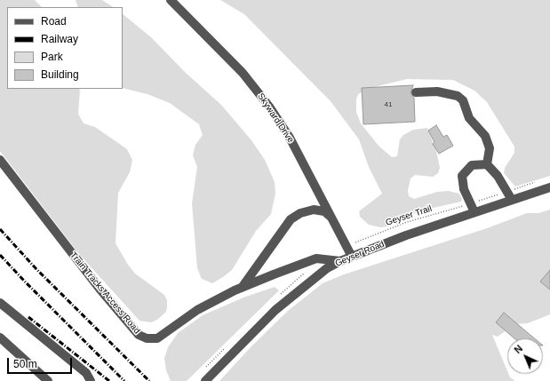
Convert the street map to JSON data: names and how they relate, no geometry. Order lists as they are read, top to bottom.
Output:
{
  "streets": {
    "street": ["Skyward Drive", "Geyser Road", "Train Tracks Access Road"],
    "path": ["Geyser Trail"]
  },
  "crossings": [
    ["Skyward Drive", "Geyser Road"],
    ["Geyser Road", "Train Tracks Access Road"]
  ],
  "house_numbers": ["41"],
  "legend": [
    "Road",
    "Railway",
    "Park",
    "Building"
  ],
  "scale_bar": "50 m",
  "north": "top left"
}
